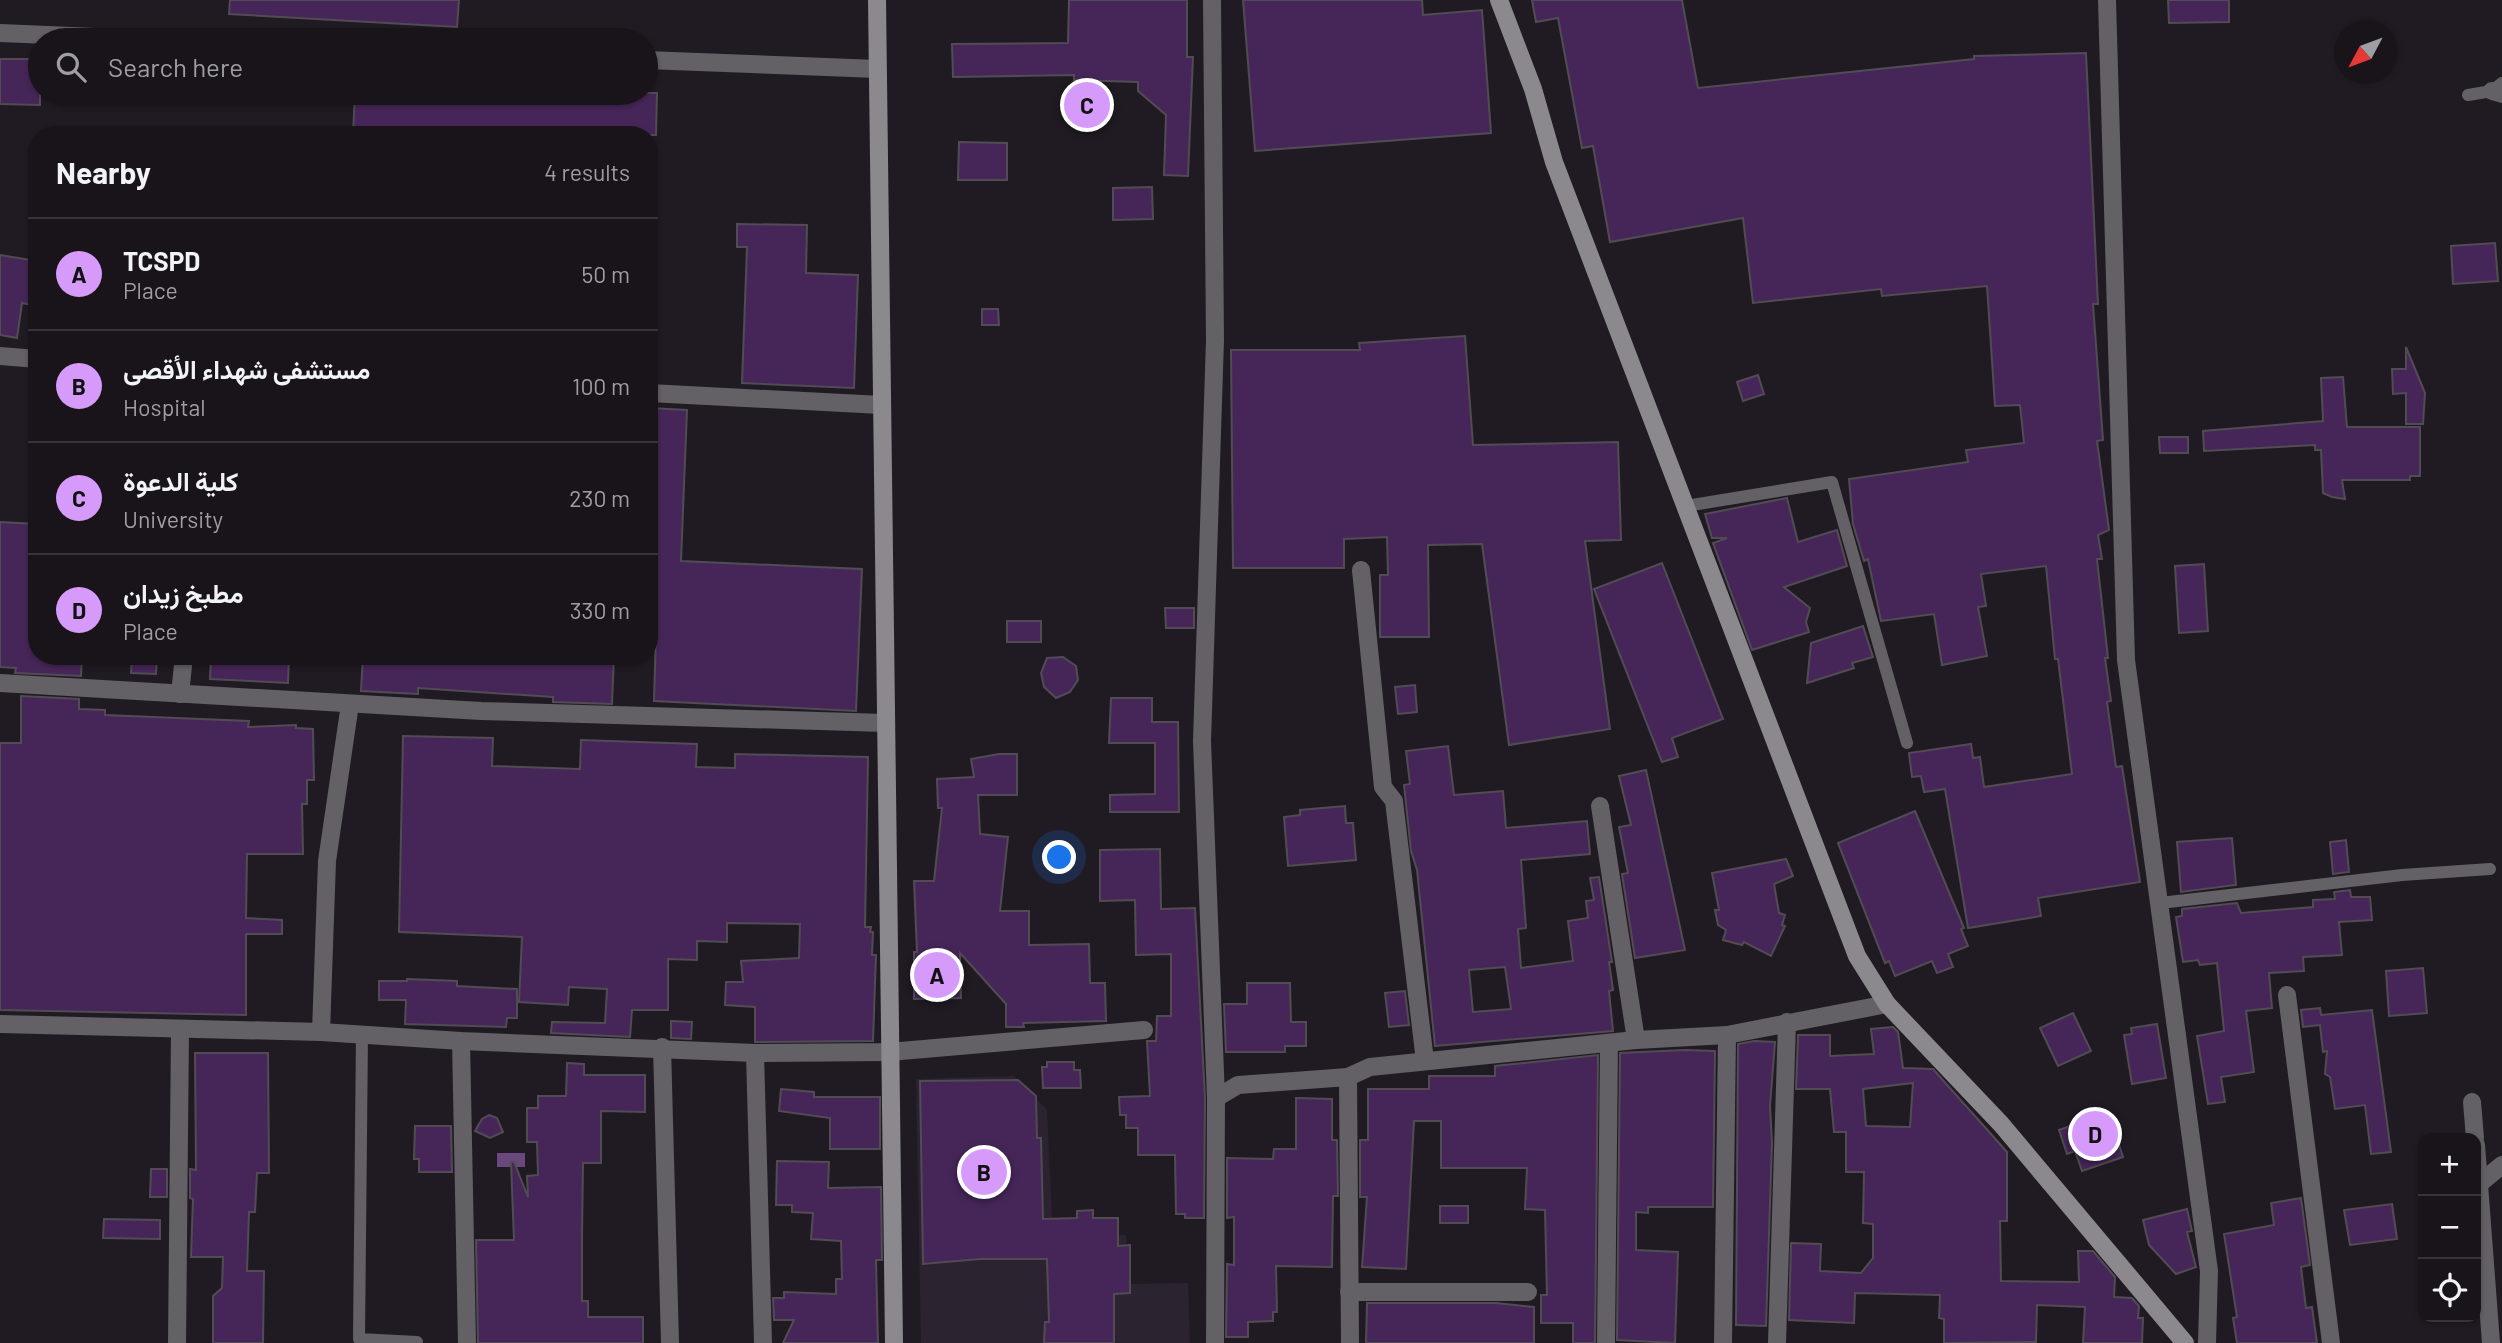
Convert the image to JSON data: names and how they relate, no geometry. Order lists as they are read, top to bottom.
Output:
{
  "north": "bottom left",
  "page": {
    "search": "Search here",
    "pins": [
      "C",
      "A",
      "D",
      "B"
    ],
    "heading": ["Nearby", "4 results"],
    "list": [
      {
        "mark": "A",
        "name": "TCSPD",
        "note": "Place",
        "value": "50 m"
      },
      {
        "mark": "B",
        "name": "مستشفى شهداء الأقصى",
        "note": "Hospital",
        "value": "100 m"
      },
      {
        "mark": "C",
        "name": "كلية الدعوة",
        "note": "University",
        "value": "230 m"
      },
      {
        "mark": "D",
        "name": "مطبخ زيدان",
        "note": "Place",
        "value": "330 m"
      }
    ],
    "map_buttons": ["+", "−"]
  }
}
